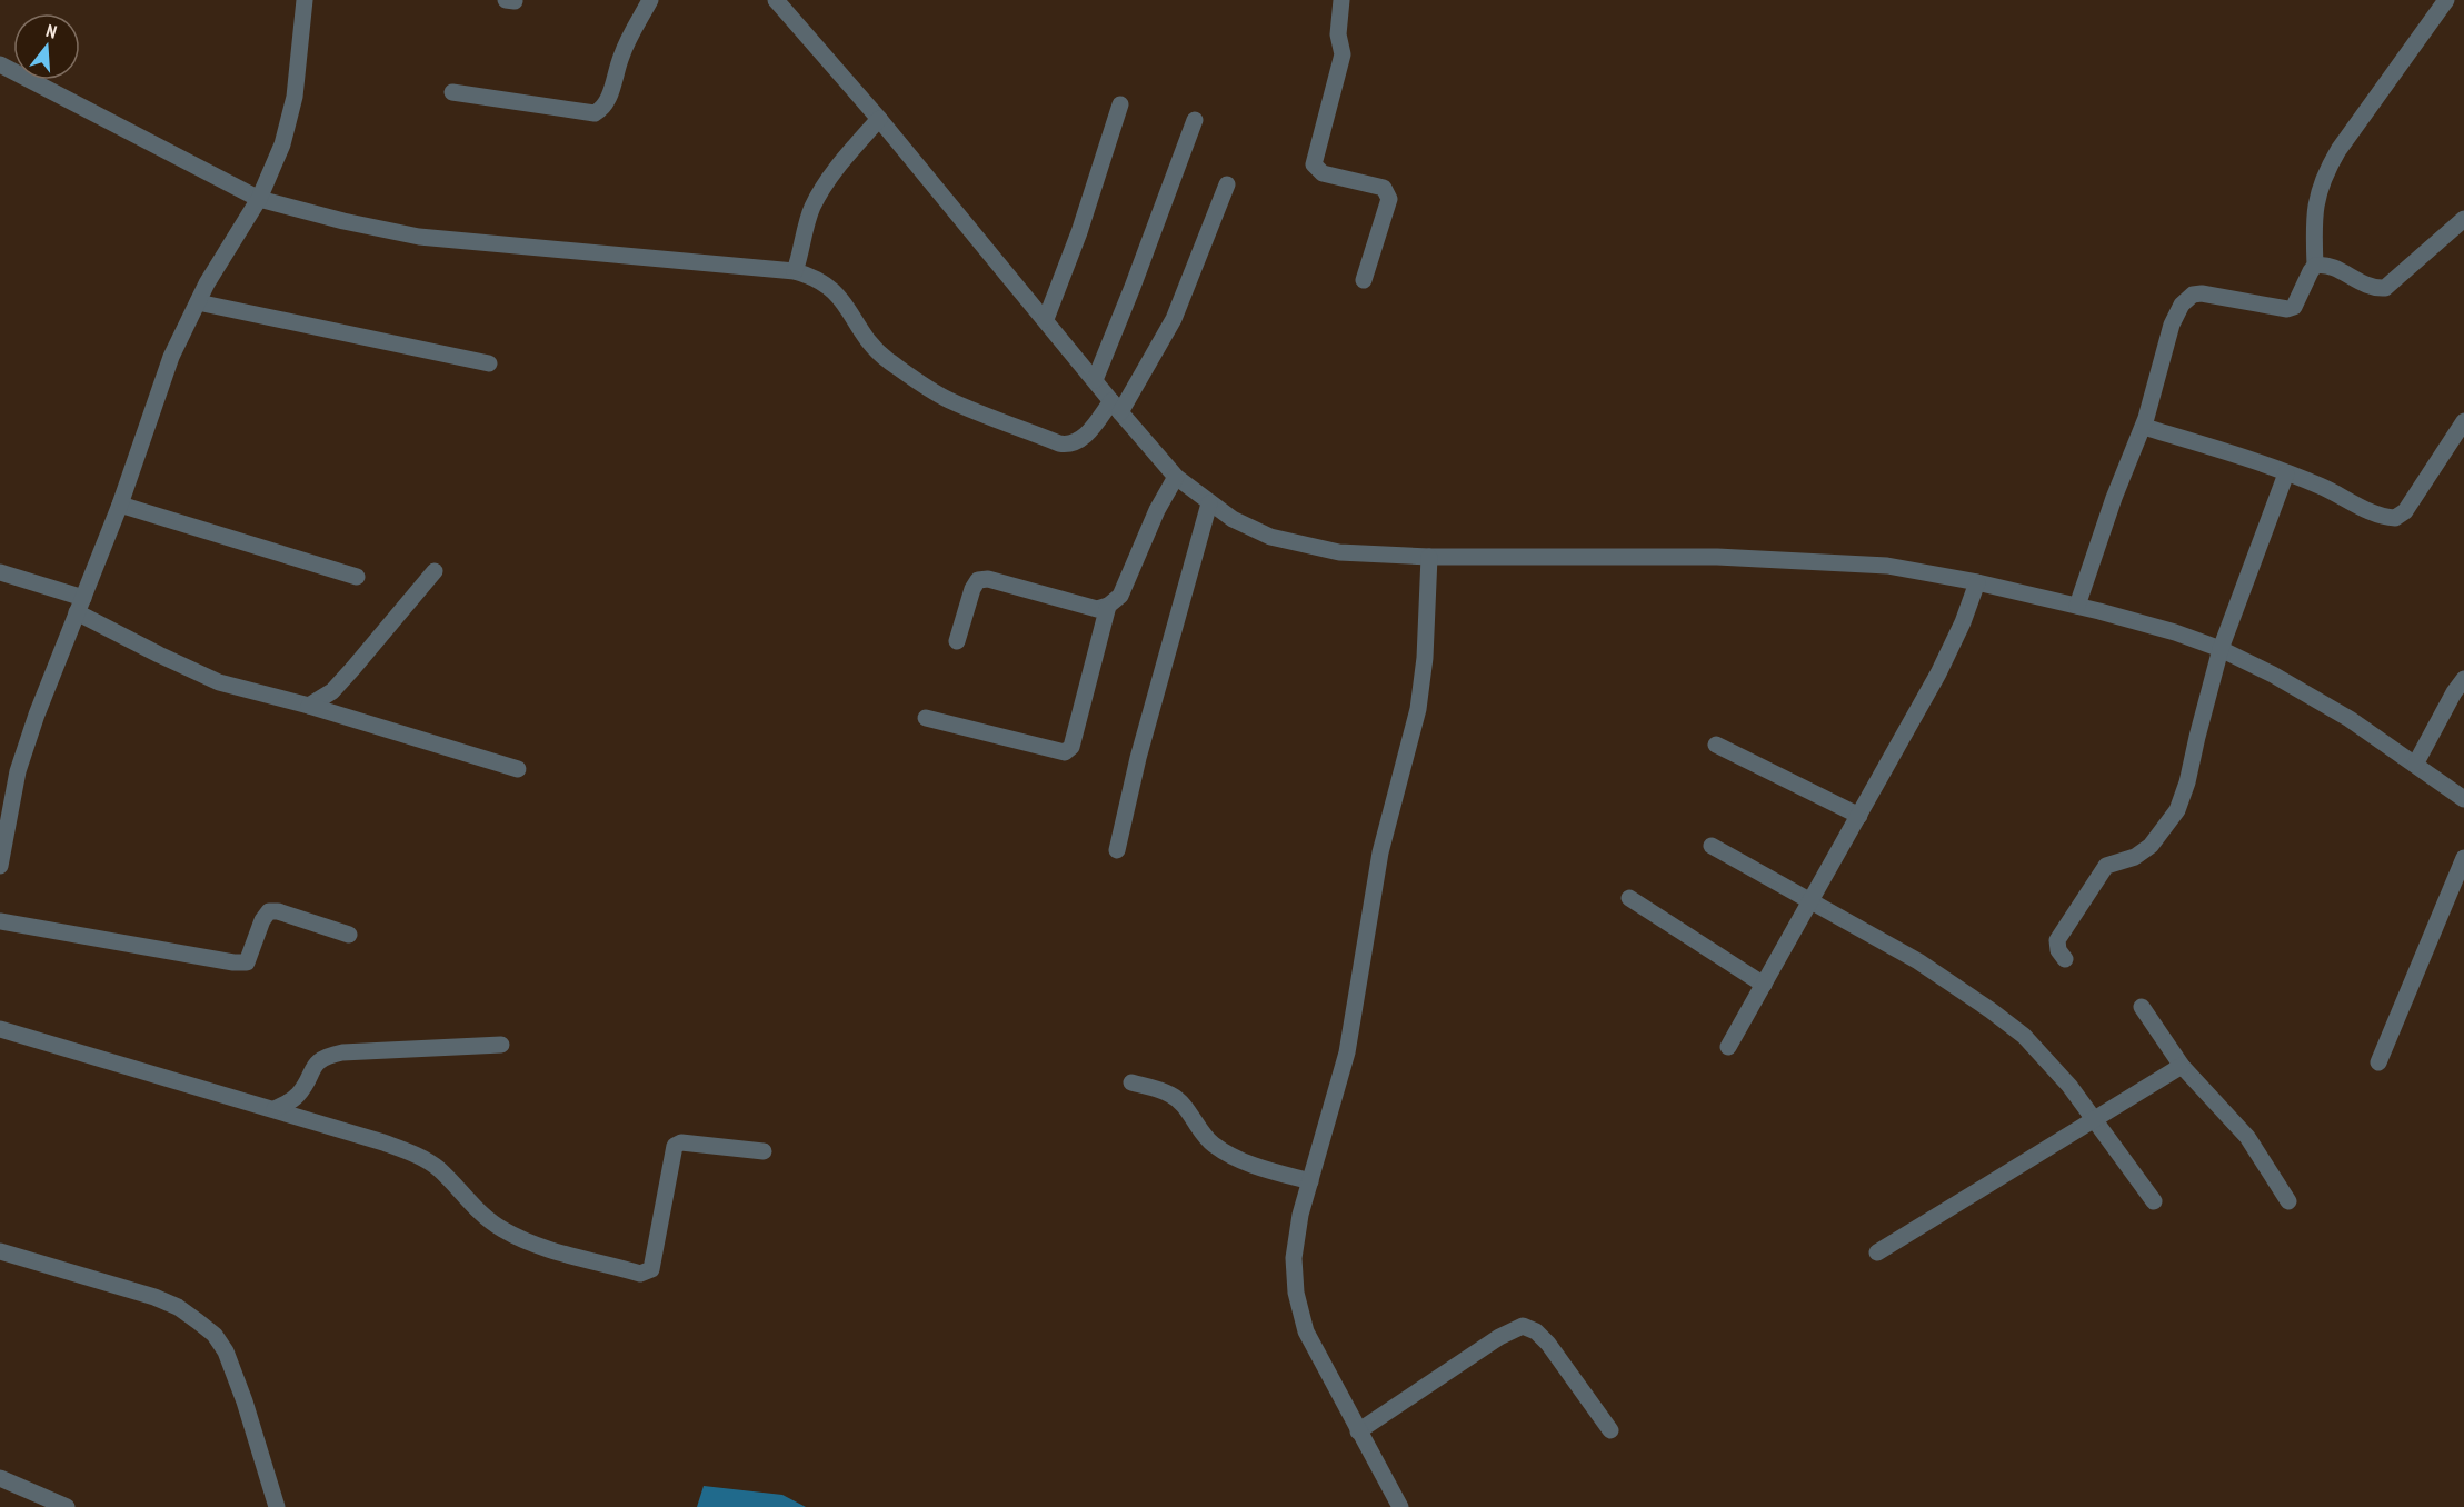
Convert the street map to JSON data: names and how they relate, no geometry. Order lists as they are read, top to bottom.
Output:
{
  "north": "top"
}
